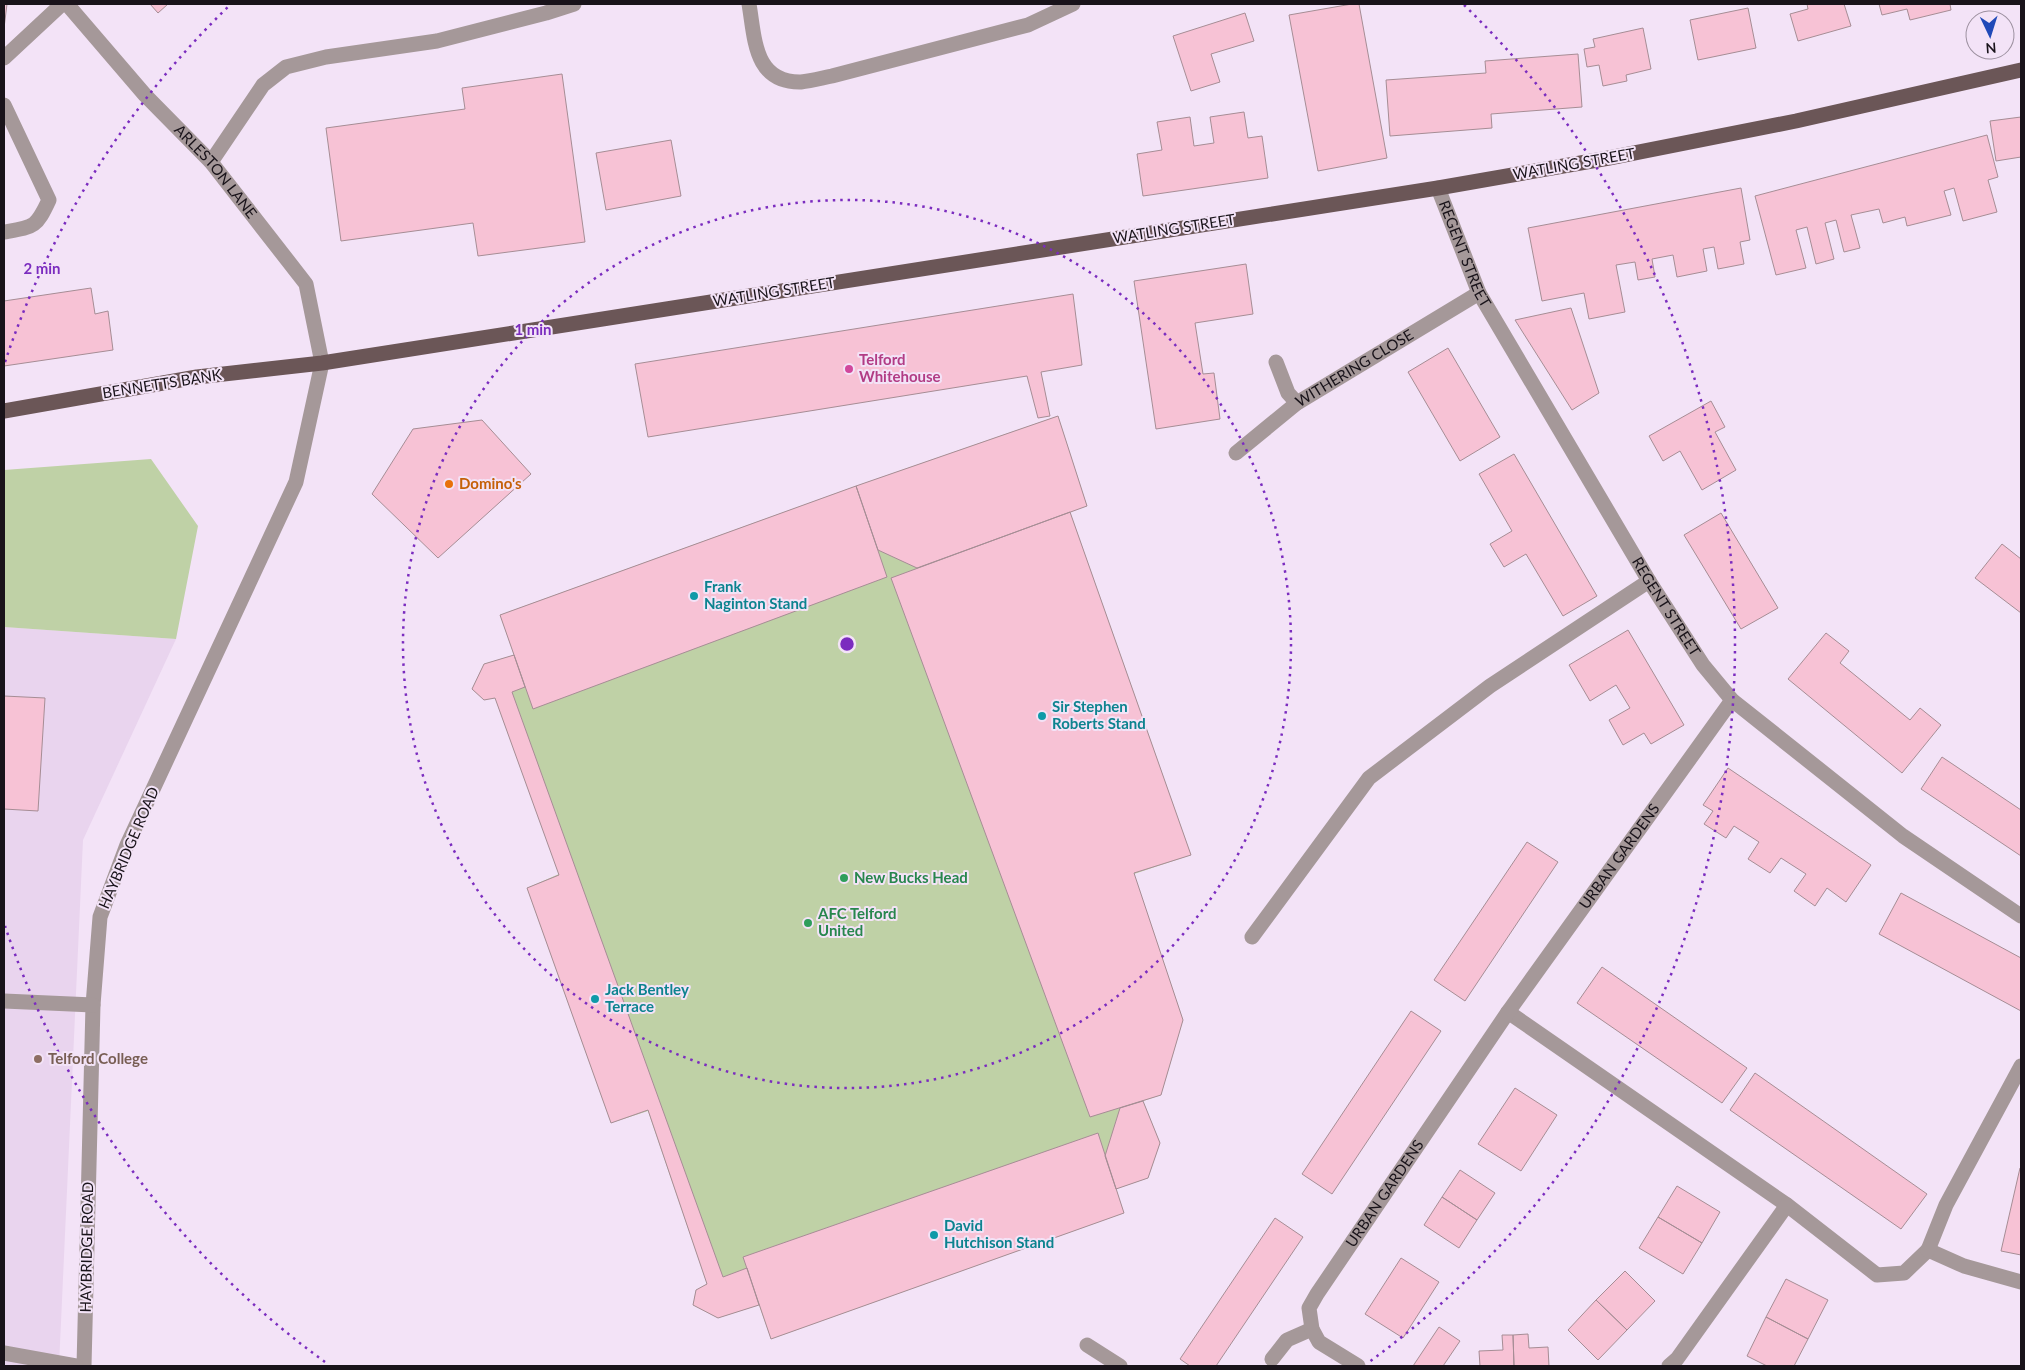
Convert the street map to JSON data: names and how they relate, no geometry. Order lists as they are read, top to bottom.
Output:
{
  "streets": {
    "main road": ["WATLING STREET", "BENNETTS BANK"],
    "street": [
      "ARLESTON LANE",
      "REGENT STREET",
      "WITHERING CLOSE",
      "HAYBRIDGE ROAD",
      "URBAN GARDENS"
    ]
  },
  "crossings": [
    ["WATLING STREET", "ARLESTON LANE"],
    ["WATLING STREET", "REGENT STREET"],
    ["WATLING STREET", "BENNETTS BANK"],
    ["WATLING STREET", "HAYBRIDGE ROAD"],
    ["ARLESTON LANE", "BENNETTS BANK"],
    ["ARLESTON LANE", "HAYBRIDGE ROAD"],
    ["REGENT STREET", "WITHERING CLOSE"],
    ["REGENT STREET", "URBAN GARDENS"],
    ["BENNETTS BANK", "HAYBRIDGE ROAD"]
  ],
  "places": [
    "Telford Whitehouse",
    "Domino's",
    "Frank Naginton Stand",
    "Sir Stephen Roberts Stand",
    "New Bucks Head",
    "AFC Telford United",
    "Jack Bentley Terrace",
    "Telford College",
    "David Hutchison Stand"
  ],
  "north": "bottom",
  "rings": ["2 min", "1 min"]
}
